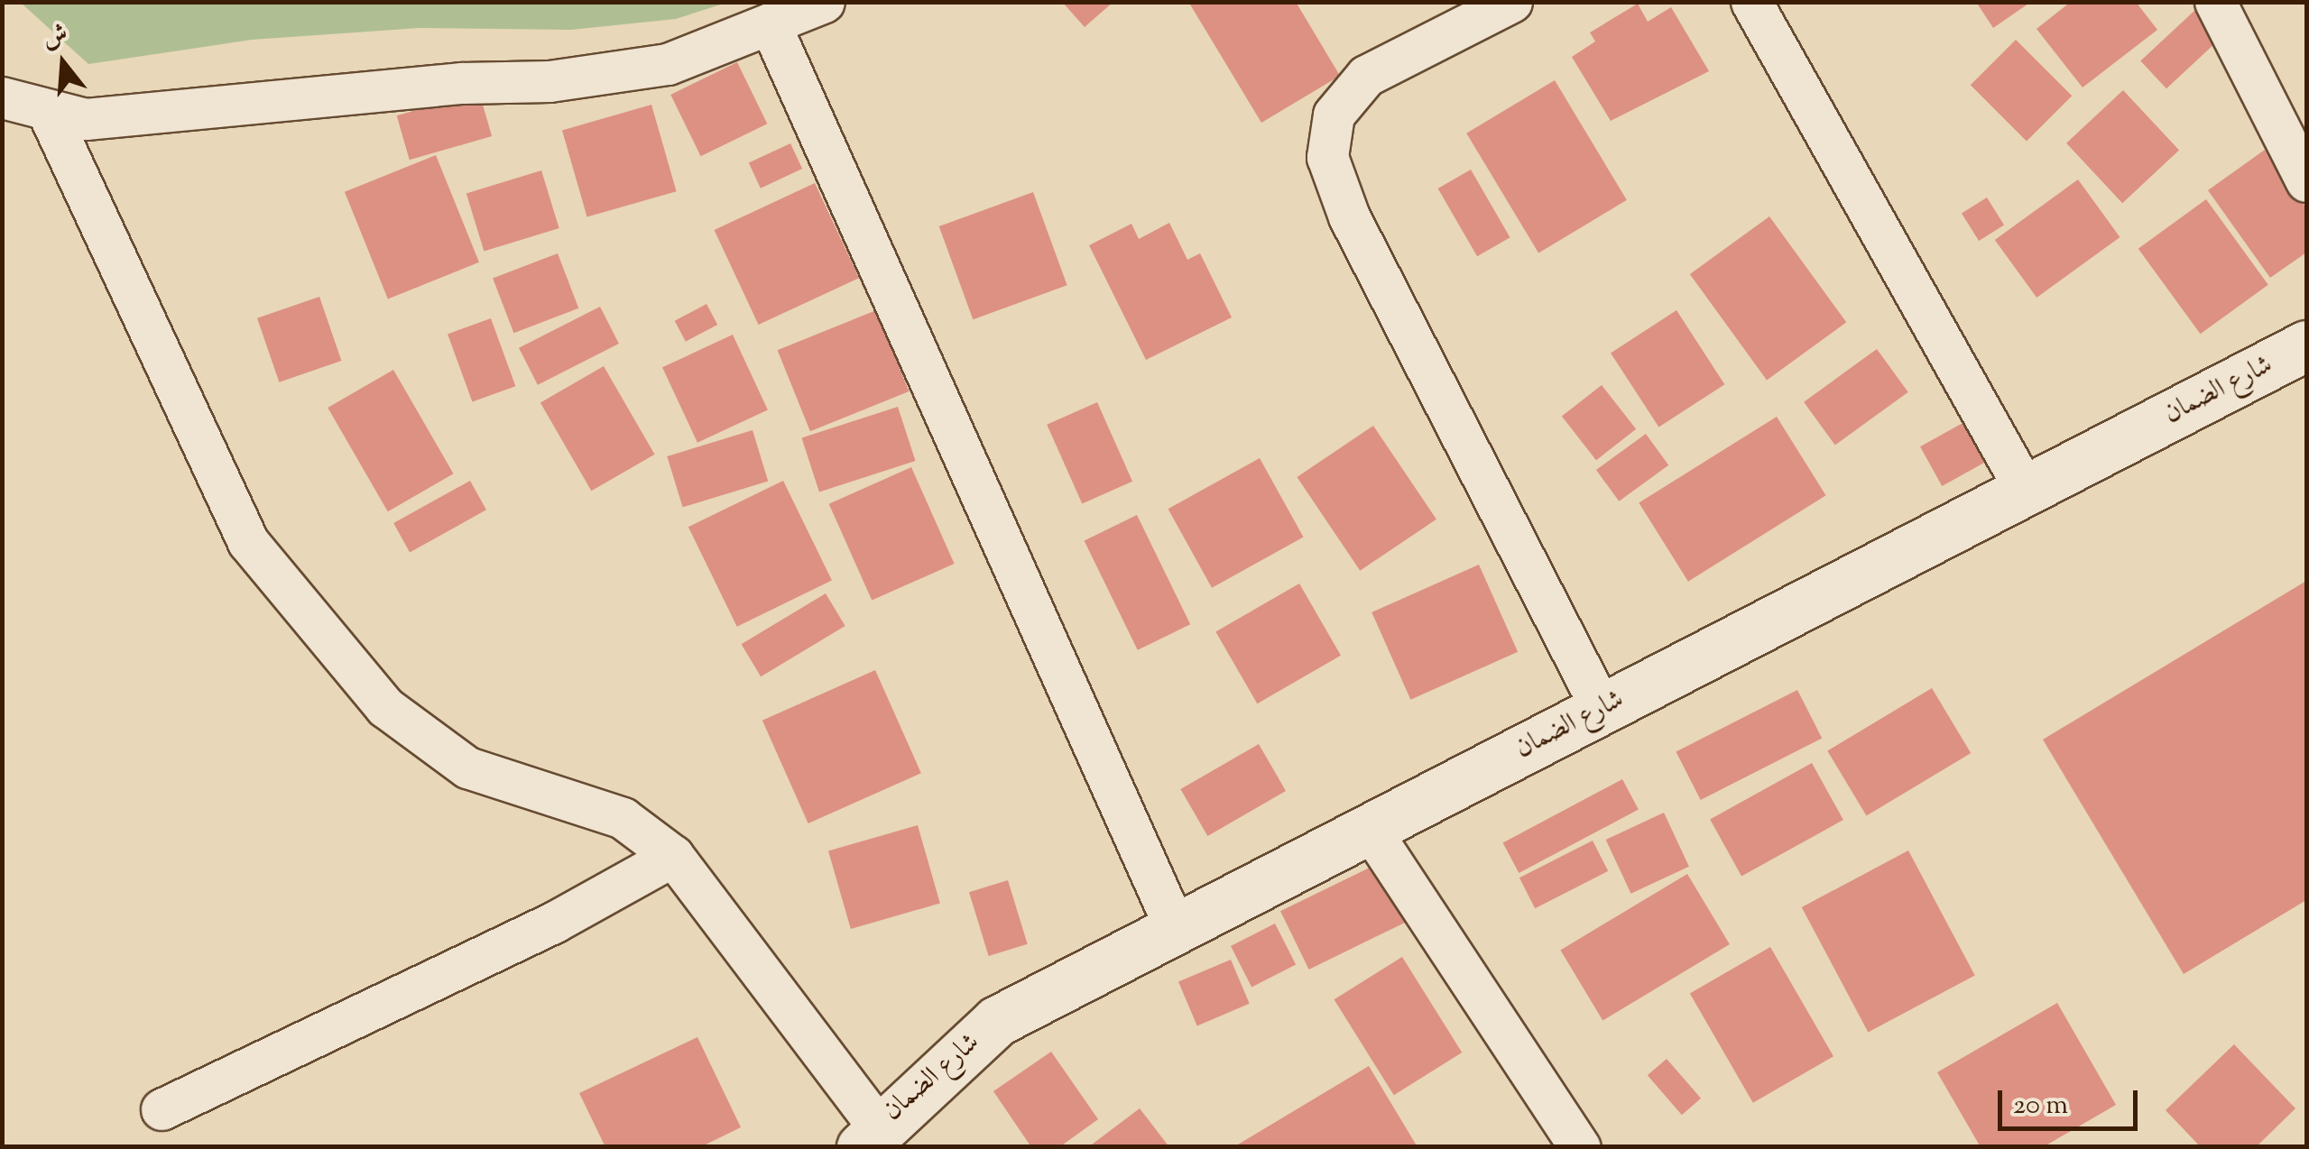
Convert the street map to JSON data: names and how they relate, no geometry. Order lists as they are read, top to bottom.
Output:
{
  "streets": {
    "street": ["شارع الضمان"]
  },
  "scale_bar": "20 m",
  "north": "top"
}
